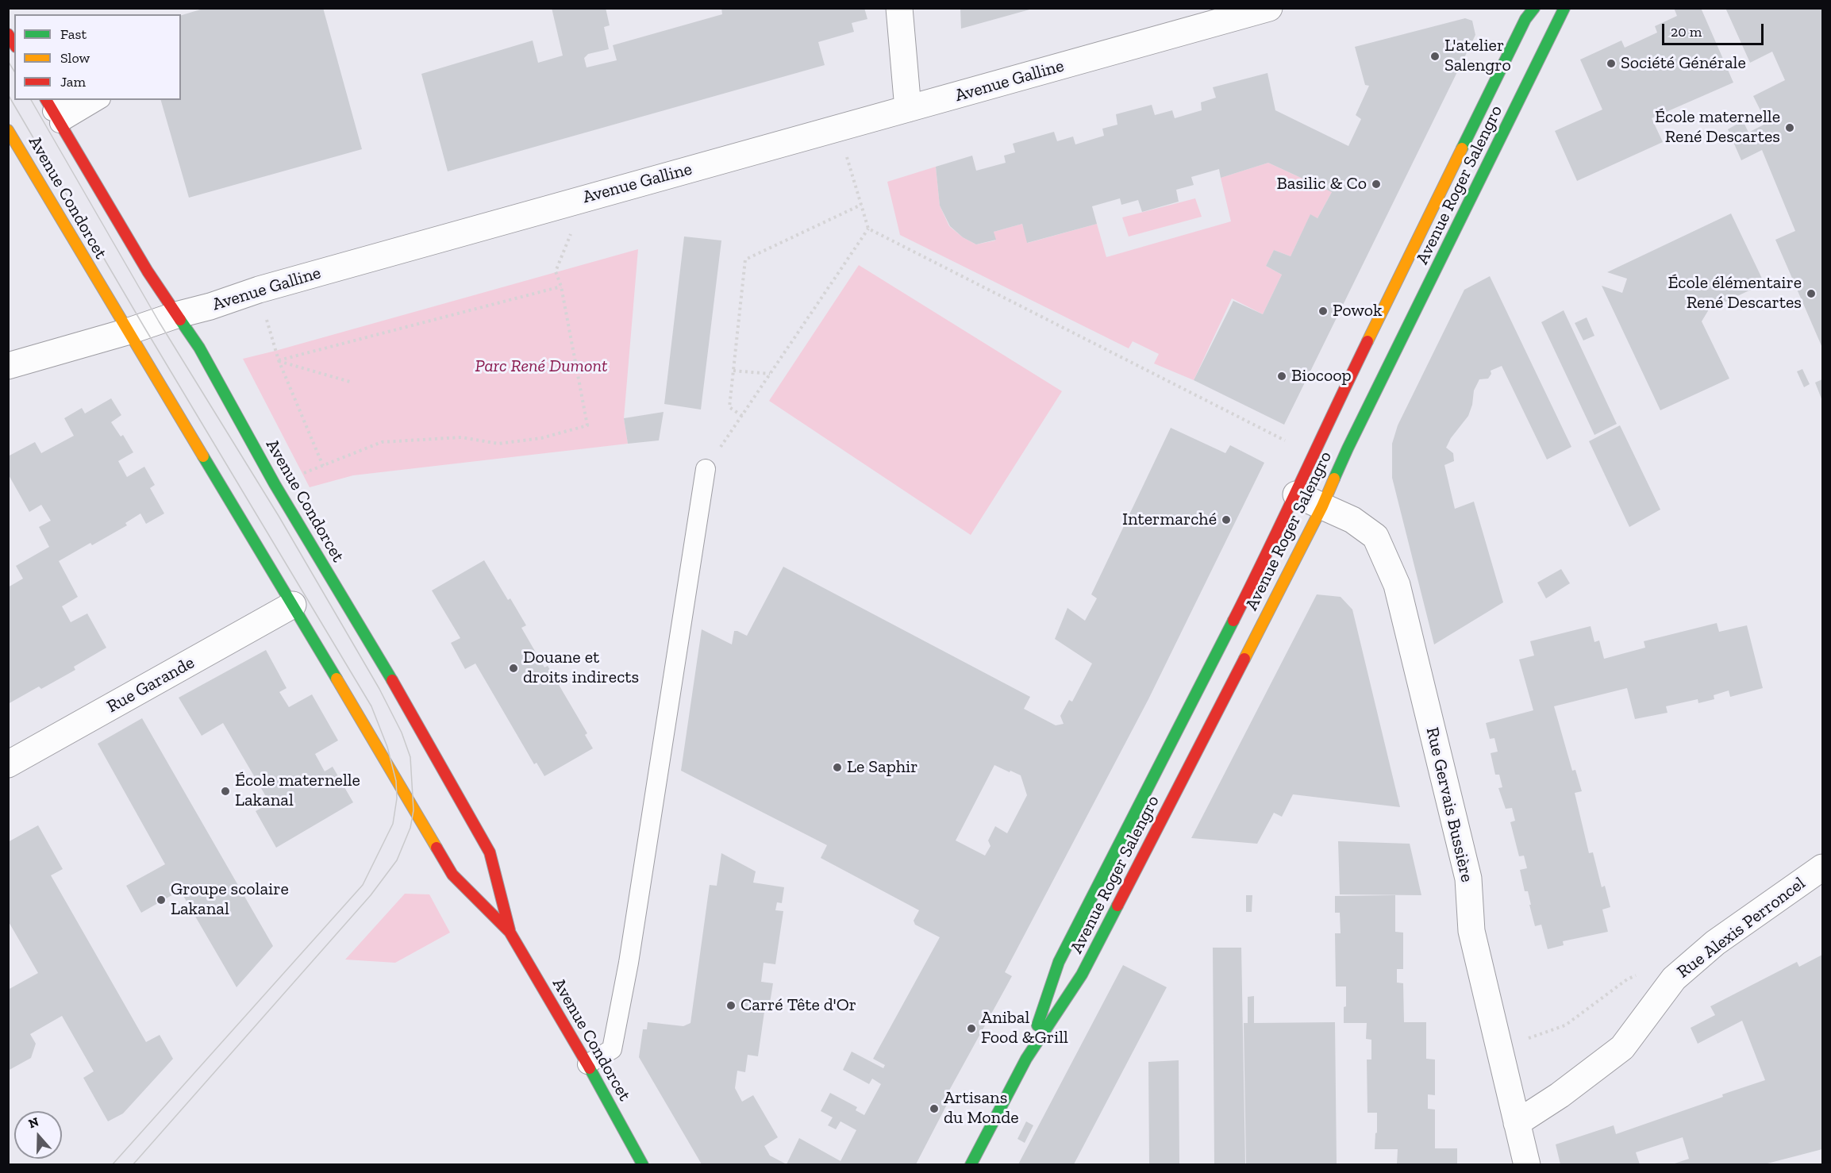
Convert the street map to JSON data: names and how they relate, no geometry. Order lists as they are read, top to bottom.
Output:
{
  "streets": {
    "main road": ["Avenue Roger Salengro", "Avenue Condorcet"],
    "street": [
      "Avenue Galline",
      "Rue Garande",
      "Rue Gervais Bussière",
      "Rue Alexis Perroncel"
    ]
  },
  "crossings": [
    ["Avenue Galline", "Avenue Condorcet"],
    ["Avenue Roger Salengro", "Rue Gervais Bussière"],
    ["Avenue Condorcet", "Rue Garande"],
    ["Rue Gervais Bussière", "Rue Alexis Perroncel"]
  ],
  "parks": ["Parc René Dumont"],
  "places": [
    "L'atelier Salengro",
    "Société Générale",
    "École maternelle René Descartes",
    "Basilic & Co",
    "École élémentaire René Descartes",
    "Powok",
    "Biocoop",
    "Intermarché",
    "Douane et droits indirects",
    "Le Saphir",
    "École maternelle Lakanal",
    "Groupe scolaire Lakanal",
    "Carré Tête d'Or",
    "Anibal Food &Grill",
    "Artisans du Monde"
  ],
  "legend": ["Fast", "Slow", "Jam"],
  "scale_bar": "20 m",
  "north": "top"
}
